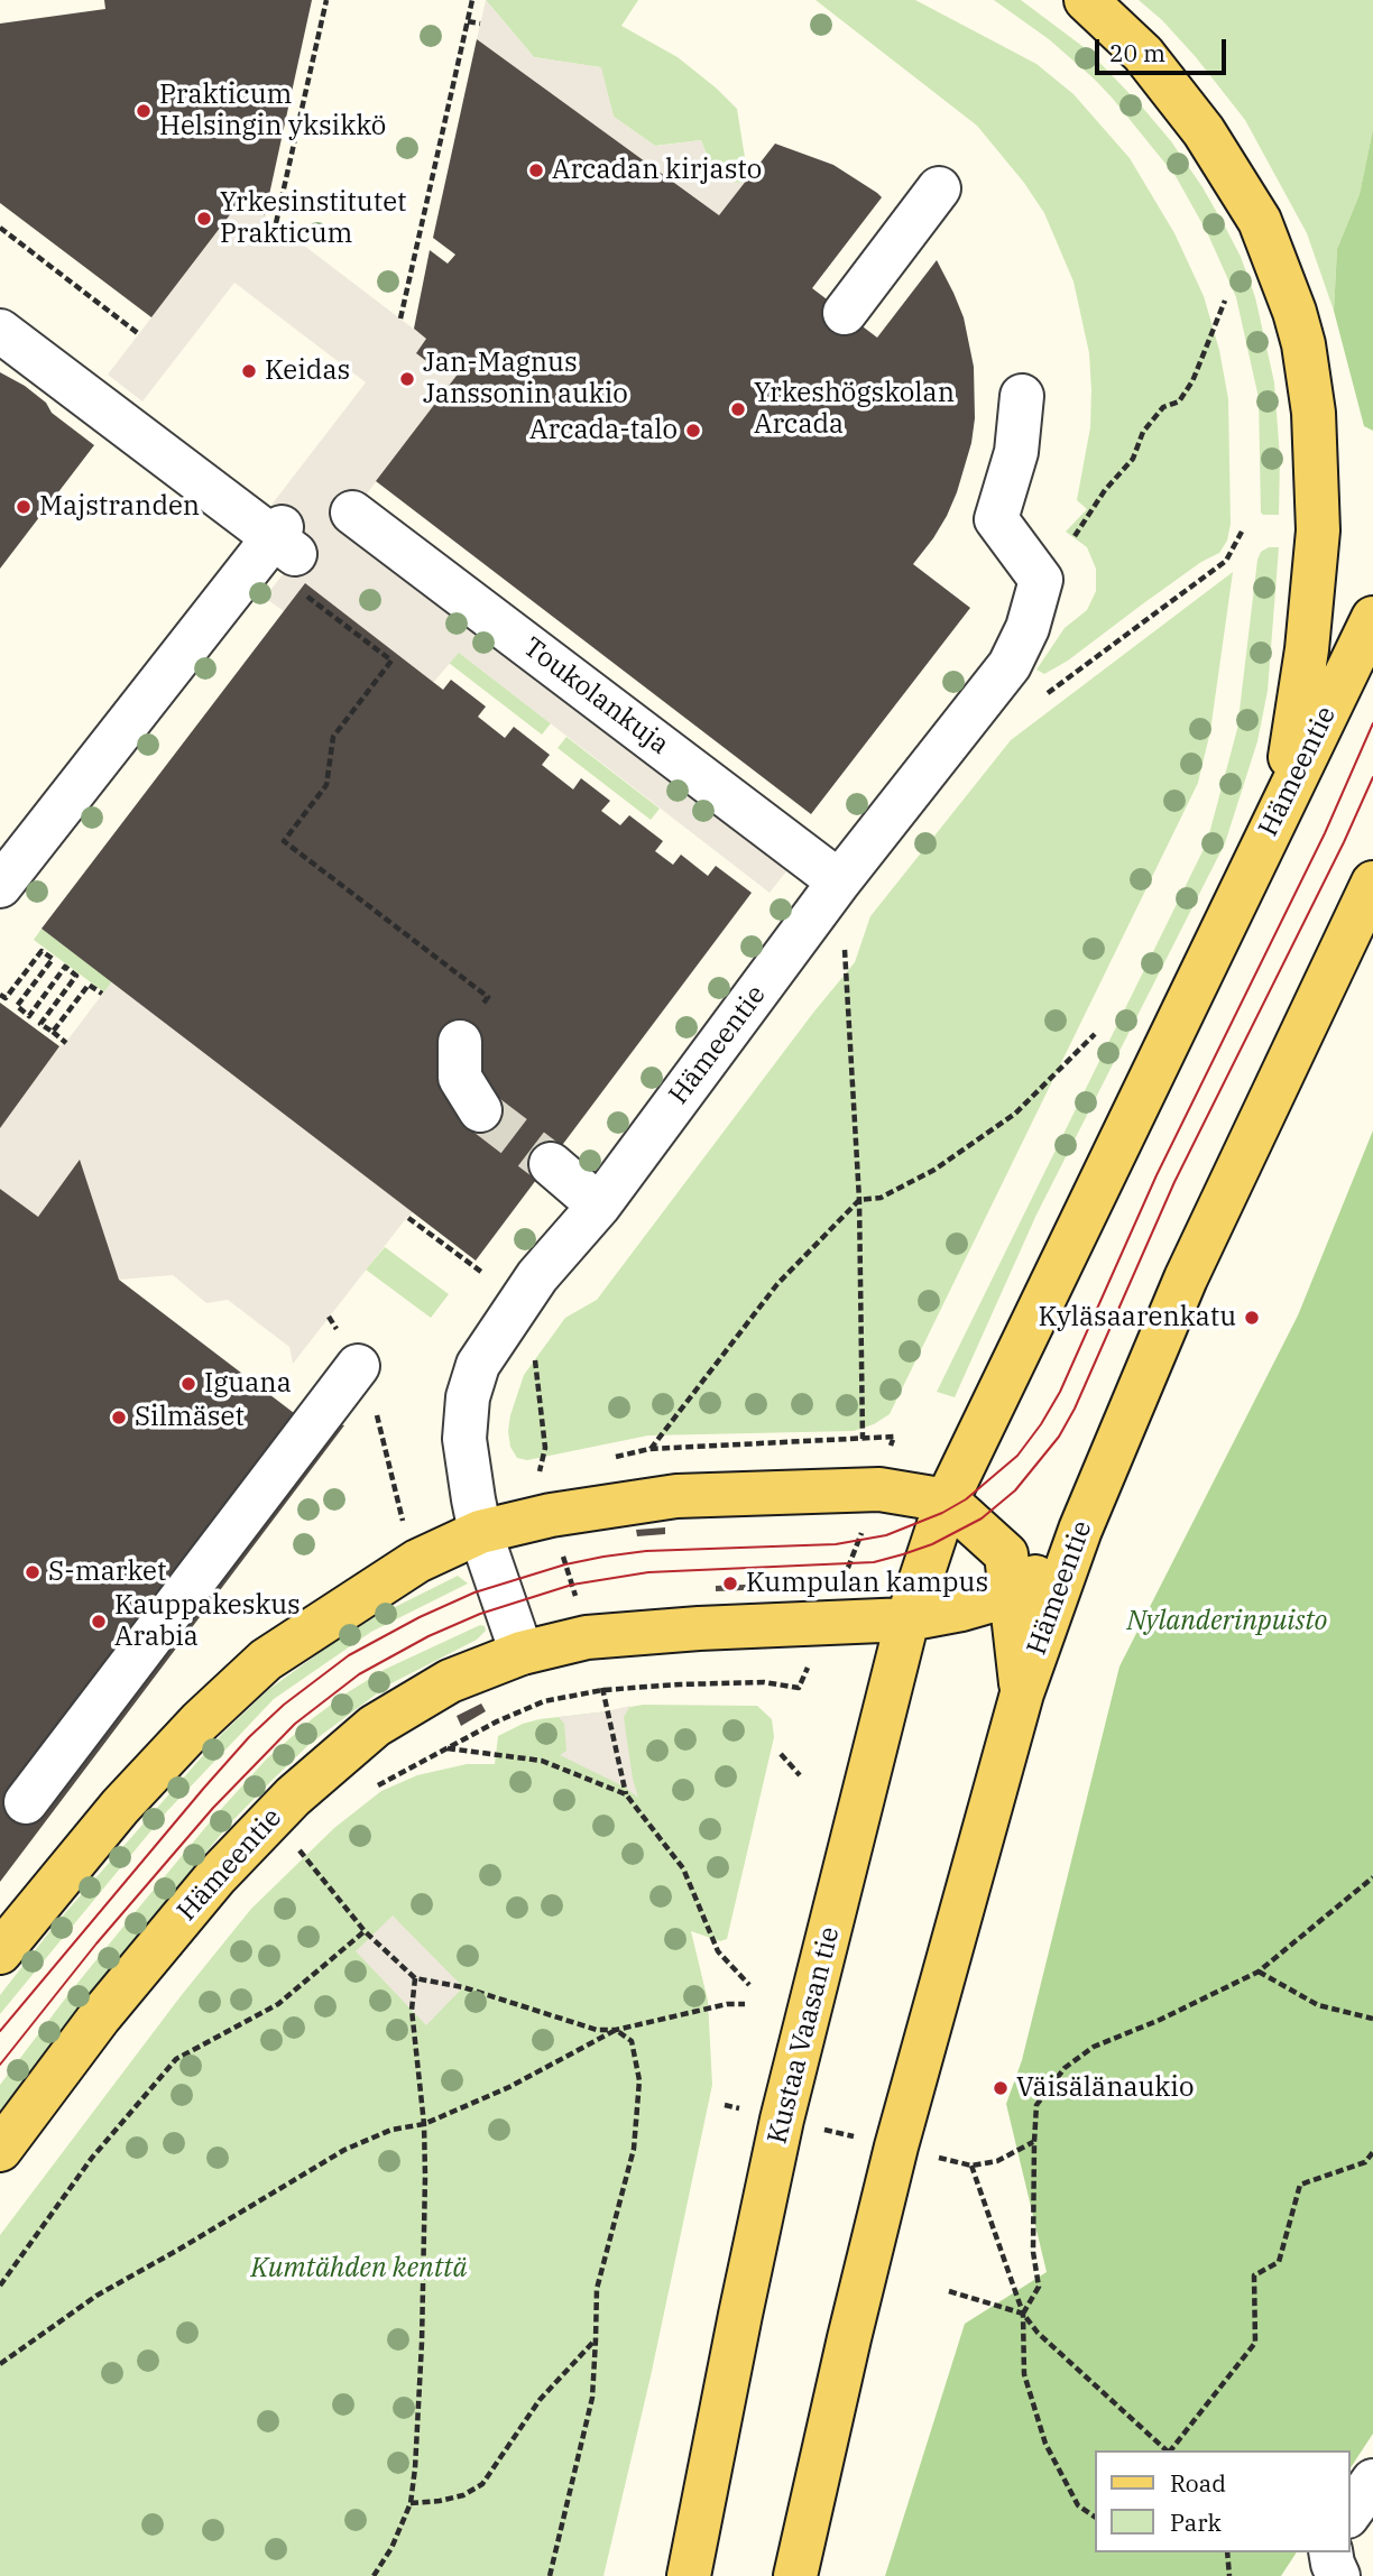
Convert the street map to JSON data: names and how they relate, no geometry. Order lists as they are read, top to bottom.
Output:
{
  "streets": {
    "main road": ["Hämeentie", "Kustaa Vaasan tie"],
    "street": ["Toukolankuja"]
  },
  "crossings": [
    ["Toukolankuja", "Hämeentie"],
    ["Hämeentie", "Kustaa Vaasan tie"]
  ],
  "parks": ["Nylanderinpuisto", "Kumtähden kenttä"],
  "places": [
    "Prakticum Helsingin yksikkö",
    "Arcadan kirjasto",
    "Yrkesinstitutet Prakticum",
    "Keidas",
    "Jan-Magnus Janssonin aukio",
    "Yrkeshögskolan Arcada",
    "Arcada-talo",
    "Majstranden",
    "Kyläsaarenkatu",
    "Iguana",
    "Silmäset",
    "S-market",
    "Kumpulan kampus",
    "Kauppakeskus Arabia",
    "Väisälänaukio"
  ],
  "legend": ["Road", "Park"],
  "scale_bar": "20 m"
}
